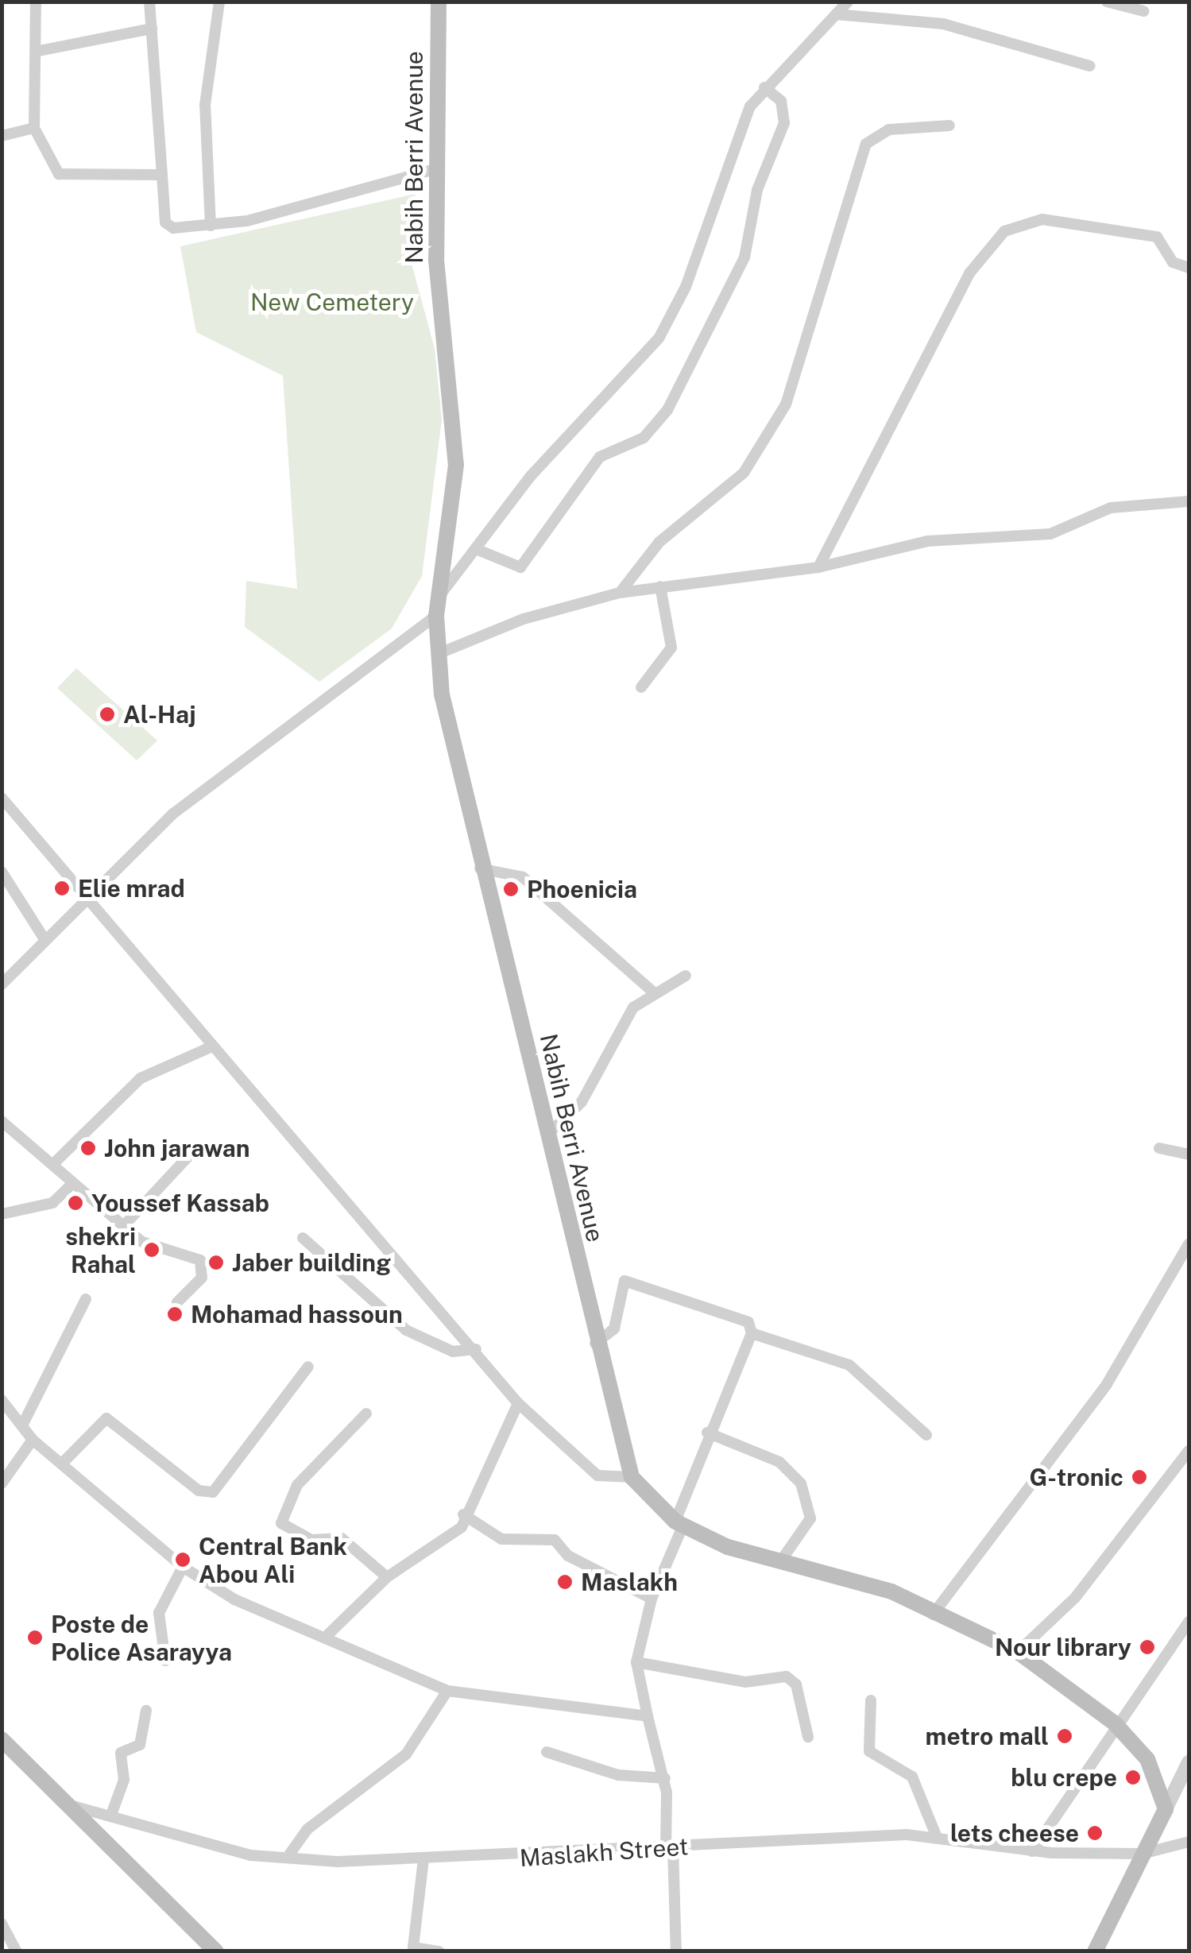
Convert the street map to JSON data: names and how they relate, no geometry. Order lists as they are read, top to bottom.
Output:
{
  "streets": {
    "main road": ["Nabih Berri Avenue"],
    "street": ["Maslakh Street"]
  },
  "parks": ["New Cemetery"],
  "places": [
    "Al-Haj",
    "Elie mrad",
    "Phoenicia",
    "John jarawan",
    "Youssef Kassab",
    "shekri Rahal",
    "Jaber building",
    "Mohamad hassoun",
    "G-tronic",
    "Central Bank Abou Ali",
    "Maslakh",
    "Poste de Police Asarayya",
    "Nour library",
    "metro mall",
    "blu crepe",
    "lets cheese"
  ]
}
